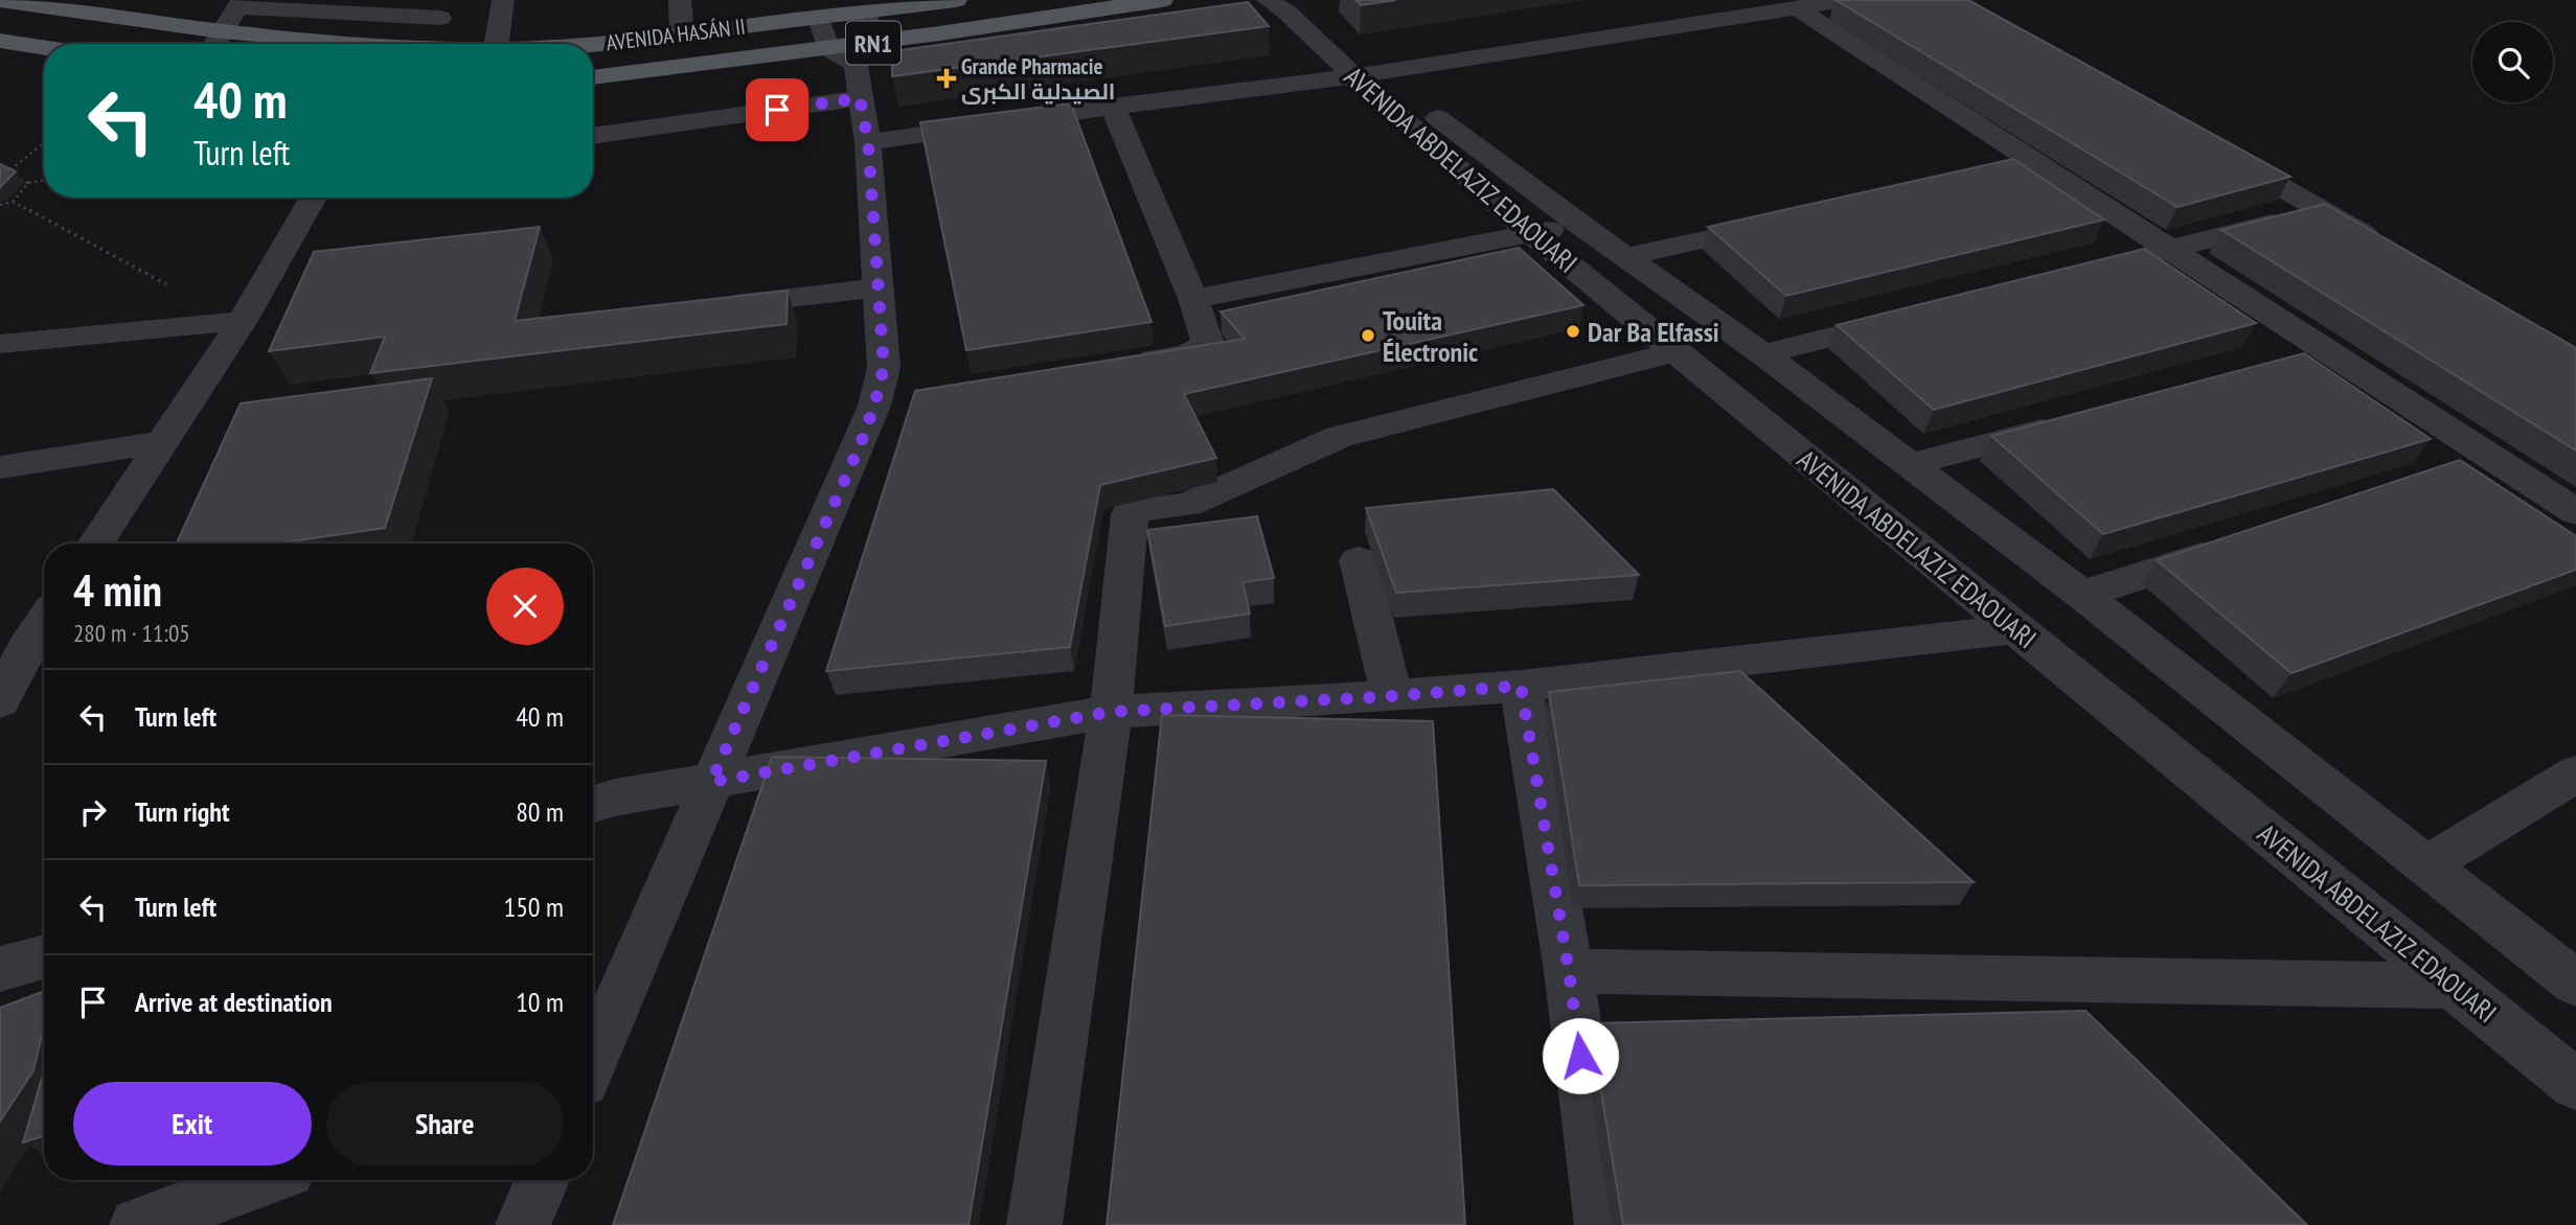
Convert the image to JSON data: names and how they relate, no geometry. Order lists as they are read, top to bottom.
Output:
{
  "streets": {
    "main road": ["AVENIDA HASÁN II", "RN1"],
    "street": ["AVENIDA ABDELAZIZ EDAOUARI"]
  },
  "places": {
    "health": ["Grande Pharmacie الصيدلية الكبرى"],
    "other": ["Dar Ba Elfassi", "Touita Électronic"]
  },
  "page": {
    "turn": ["40 m", "Turn left"],
    "heading": ["4 min", "280 m · 11:05"],
    "list": [
      {
        "name": "Turn left",
        "value": "40 m"
      },
      {
        "name": "Turn right",
        "value": "80 m"
      },
      {
        "name": "Turn left",
        "value": "150 m"
      },
      {
        "name": "Arrive at destination",
        "value": "10 m"
      }
    ],
    "buttons": ["Exit", "Share"]
  }
}
